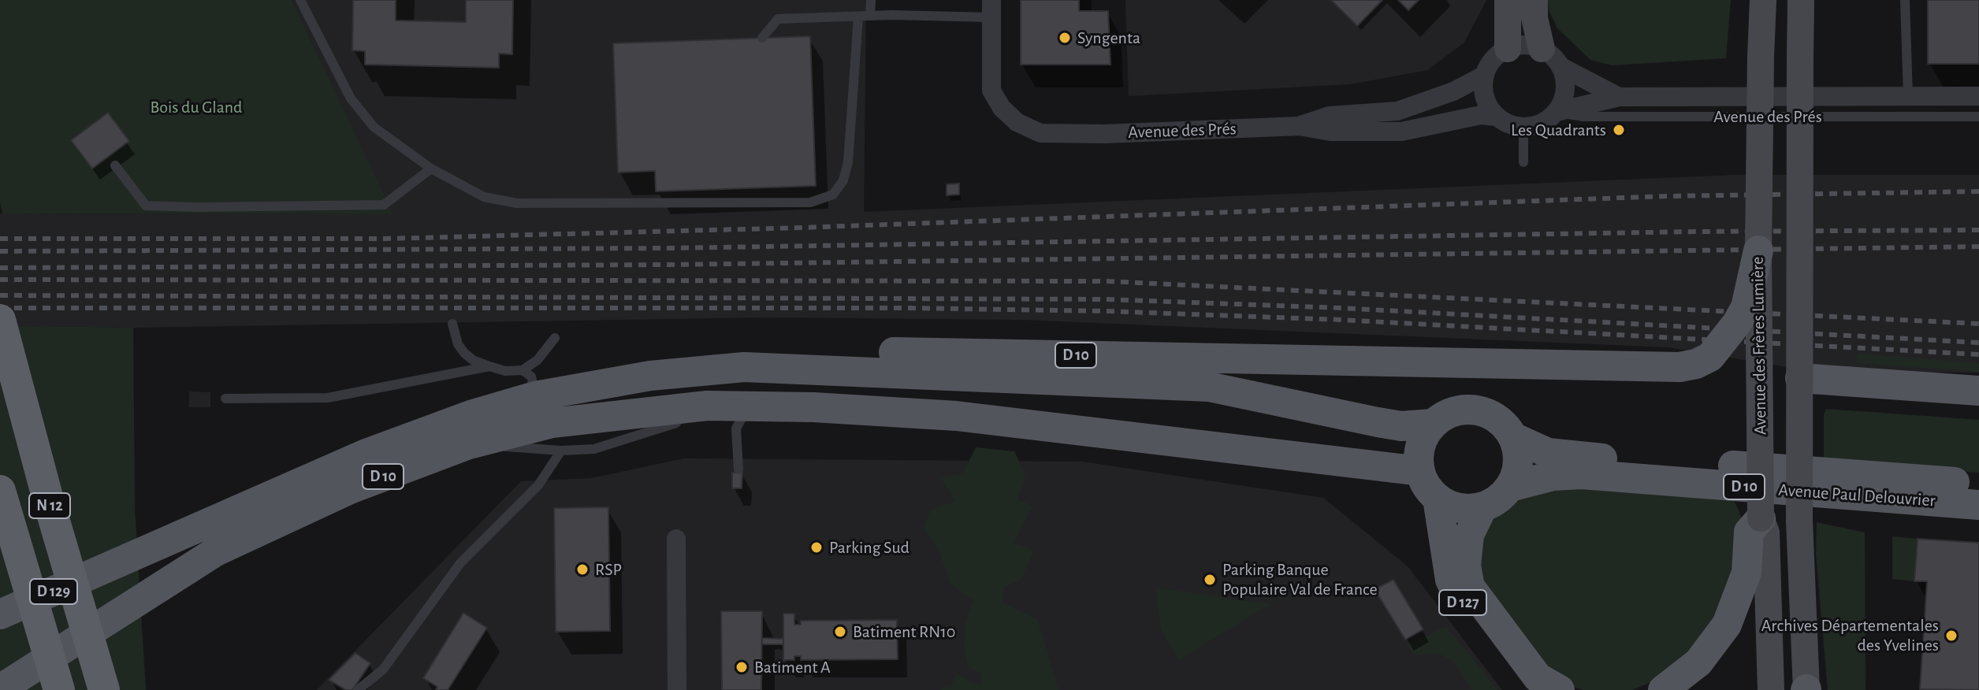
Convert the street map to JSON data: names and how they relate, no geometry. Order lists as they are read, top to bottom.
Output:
{
  "streets": {
    "highway": ["N 12"],
    "main road": [
      "Avenue des Frères Lumière",
      "D 10",
      "Avenue Paul Delouvrier",
      "D 129",
      "D 127"
    ],
    "street": ["Avenue des Prés"]
  },
  "crossings": [
    ["Avenue des Frères Lumière", "D 10"],
    ["D 10", "Avenue Paul Delouvrier"],
    ["D 10", "D 129"],
    ["D 10", "D 127"],
    ["Avenue Paul Delouvrier", "D 127"]
  ],
  "parks": ["Bois du Gland"],
  "places": [
    "Syngenta",
    "Les Quadrants",
    "Parking Sud",
    "RSP",
    "Parking Banque Populaire Val de France",
    "Batiment RN10",
    "Archives Départementales des Yvelines",
    "Batiment A"
  ]
}
